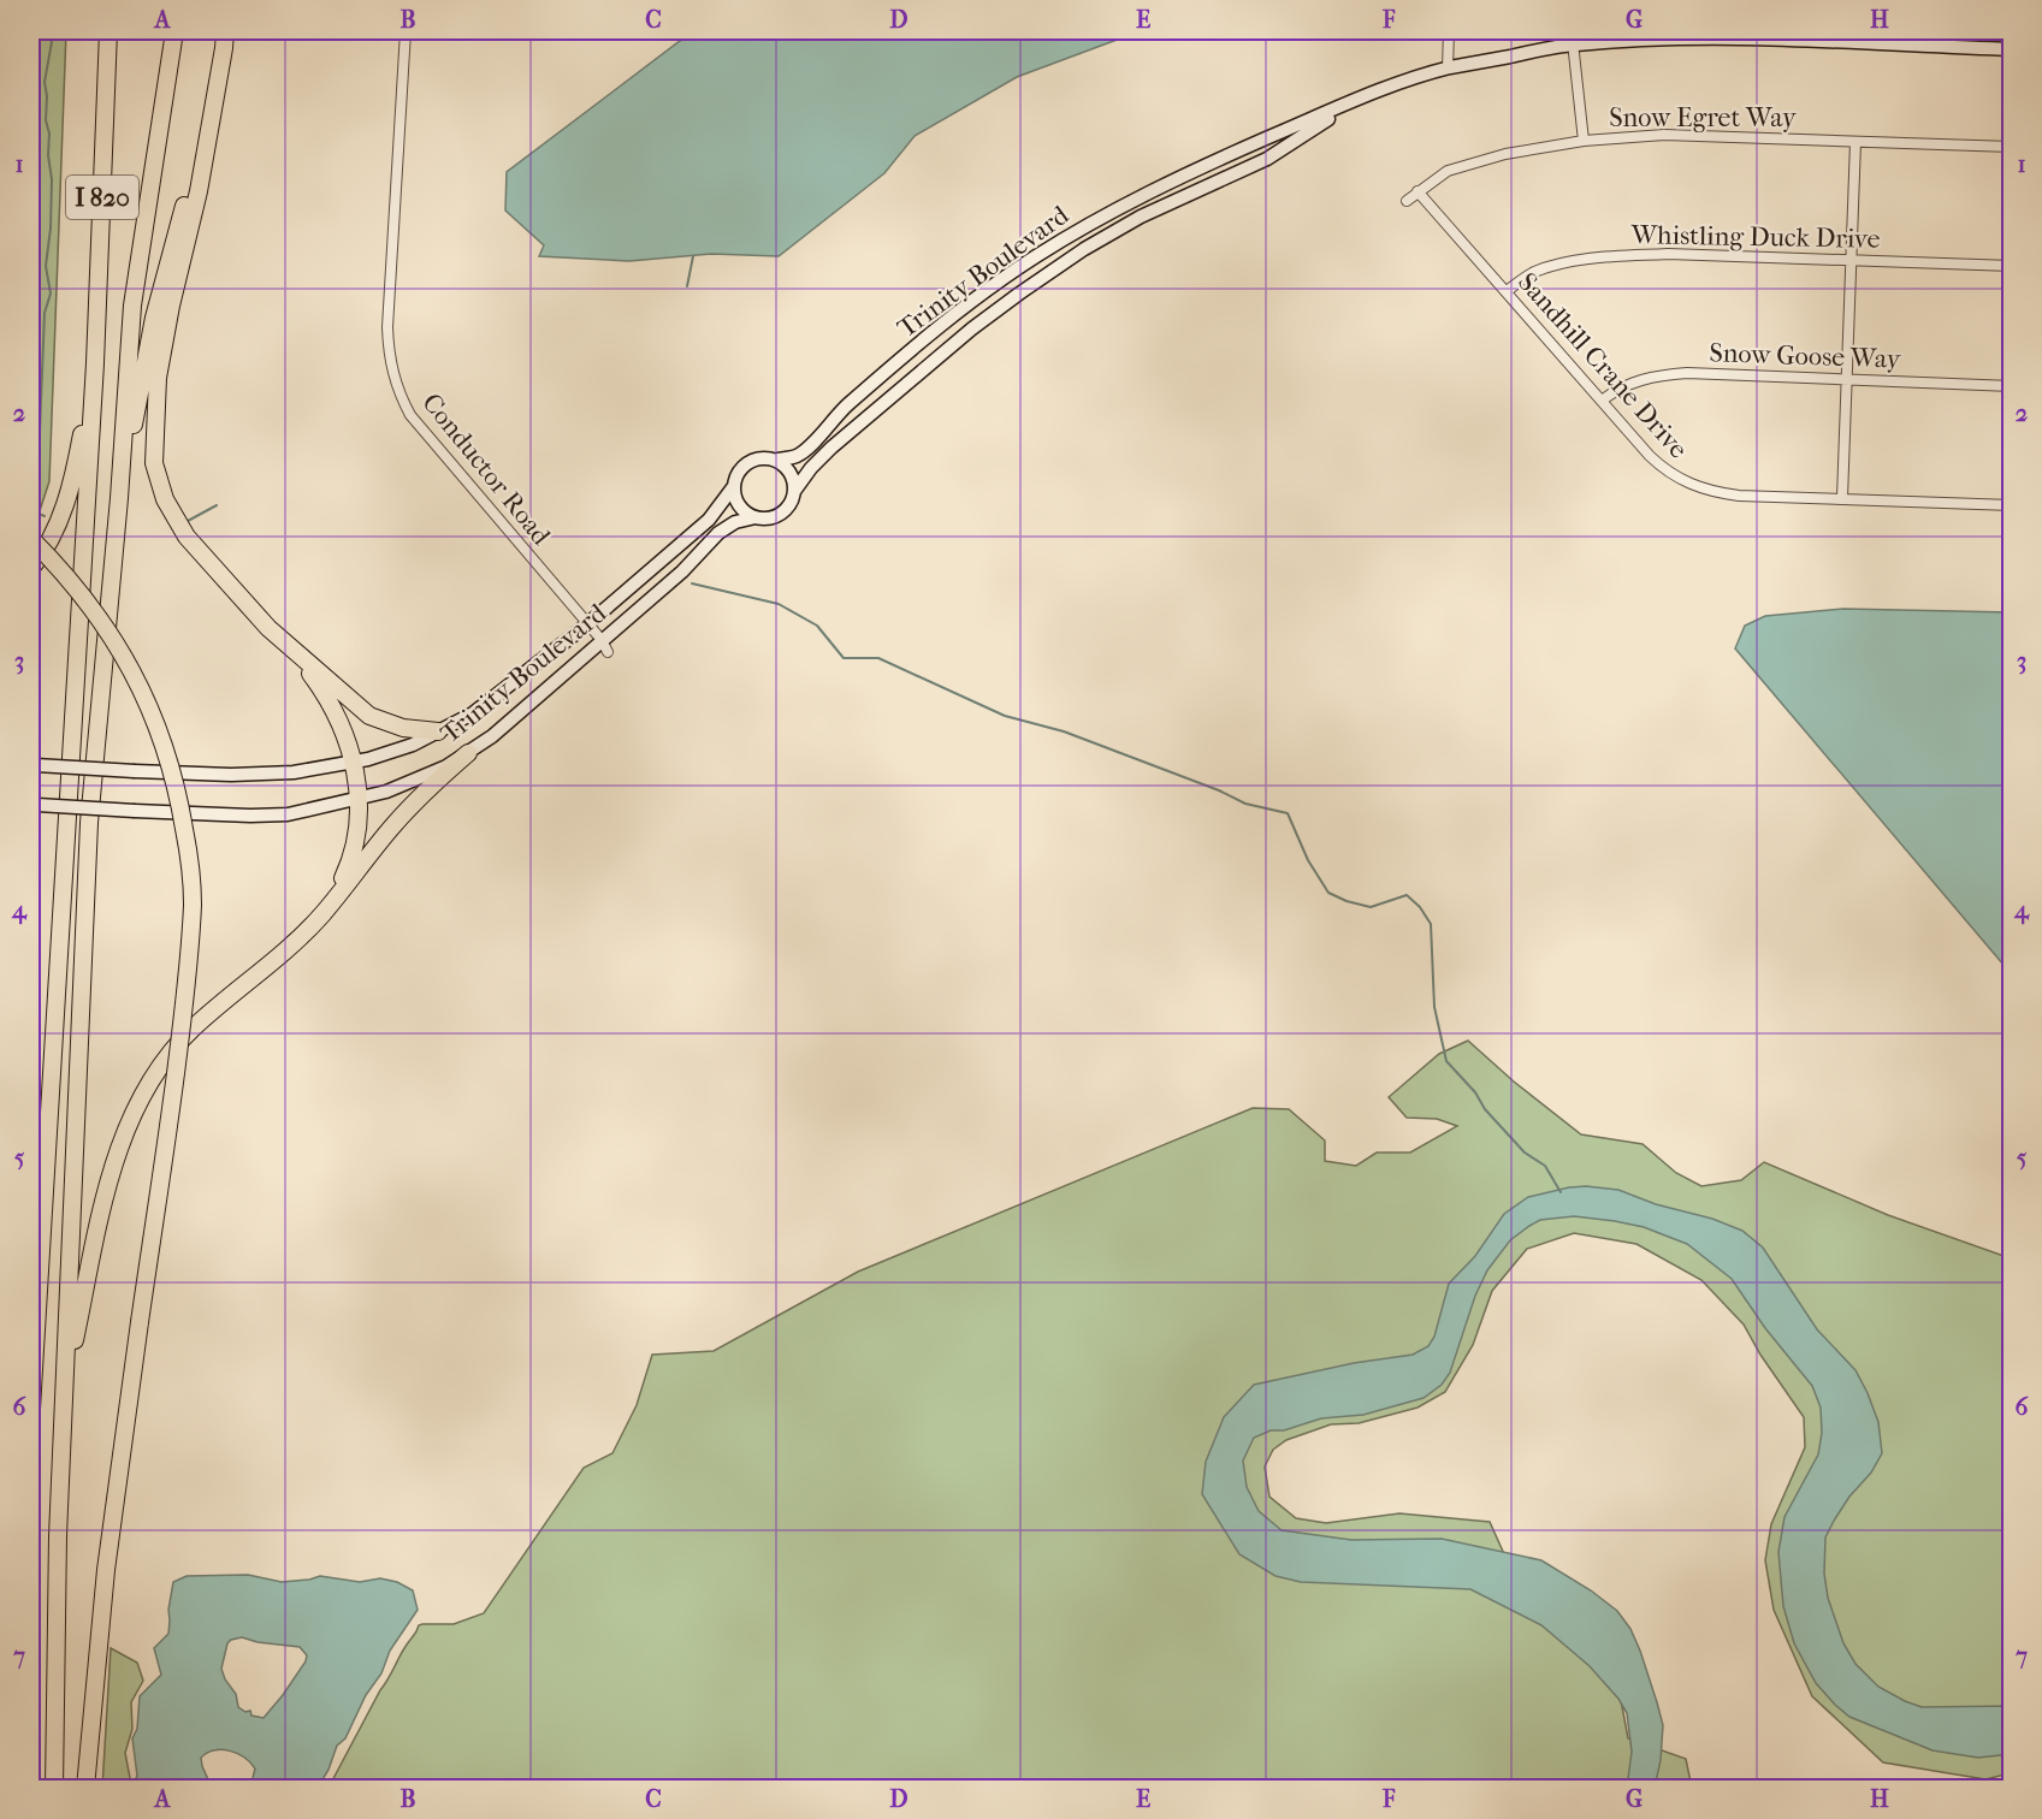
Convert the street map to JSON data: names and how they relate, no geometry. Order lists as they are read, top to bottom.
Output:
{
  "streets": {
    "highway": ["I 820"],
    "main road": ["Trinity Boulevard"],
    "street": [
      "Snow Egret Way",
      "Whistling Duck Drive",
      "Snow Goose Way",
      "Sandhill Crane Drive",
      "Conductor Road"
    ]
  },
  "crossings": [
    ["Snow Egret Way", "Sandhill Crane Drive"],
    ["Whistling Duck Drive", "Sandhill Crane Drive"],
    ["Trinity Boulevard", "Conductor Road"],
    ["Snow Goose Way", "Sandhill Crane Drive"]
  ],
  "grid": {
    "columns": [
      "A",
      "B",
      "C",
      "D",
      "E",
      "F",
      "G",
      "H"
    ],
    "rows": [
      "1",
      "2",
      "3",
      "4",
      "5",
      "6",
      "7"
    ]
  }
}
